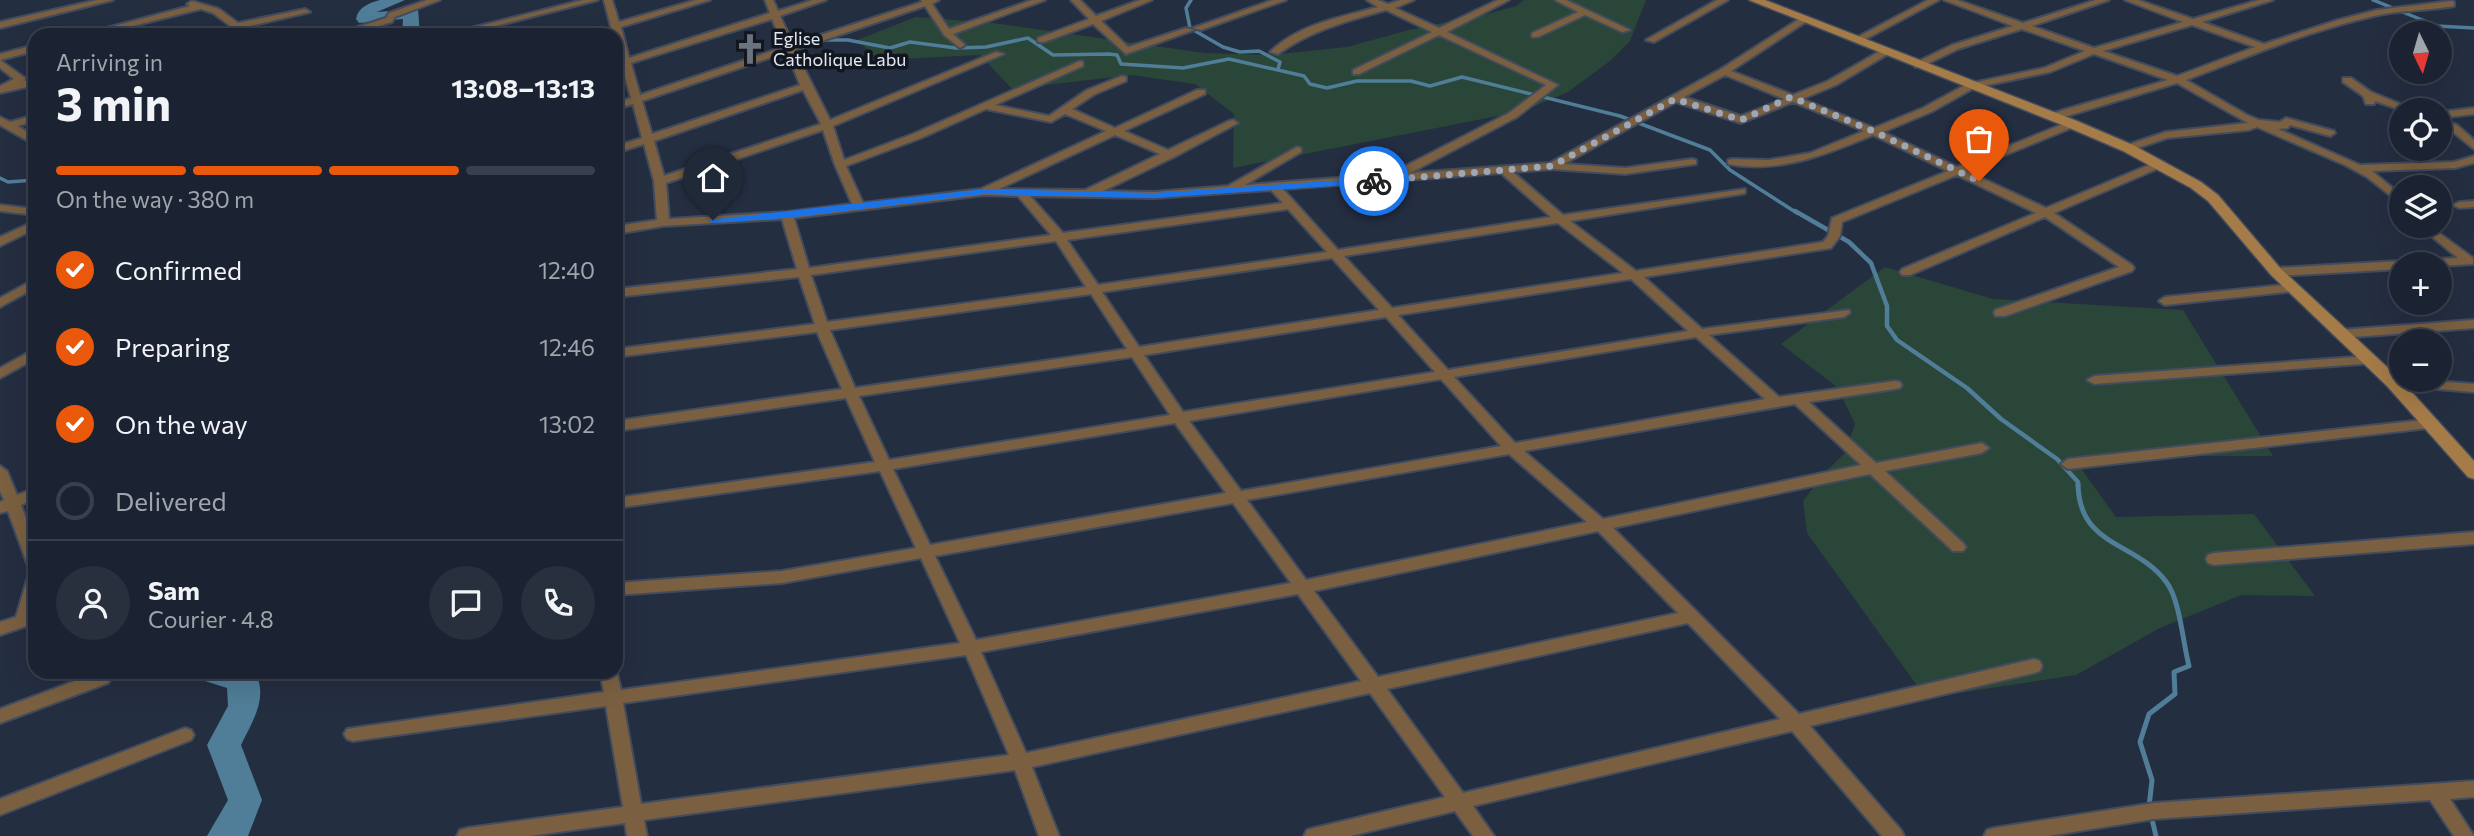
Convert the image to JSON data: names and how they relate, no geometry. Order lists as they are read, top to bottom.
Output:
{
  "places": {
    "church": ["Eglise Catholique Labu"]
  },
  "north": "bottom",
  "page": {
    "map_buttons": ["+", "−"],
    "heading": ["3 min", "Arriving in", "13:08–13:13"],
    "panel": ["Sam", "Courier · 4.8"],
    "bar": "On the way · 380 m",
    "list": [
      ["Confirmed", "12:40"],
      ["Preparing", "12:46"],
      ["On the way", "13:02"],
      "Delivered"
    ]
  }
}
